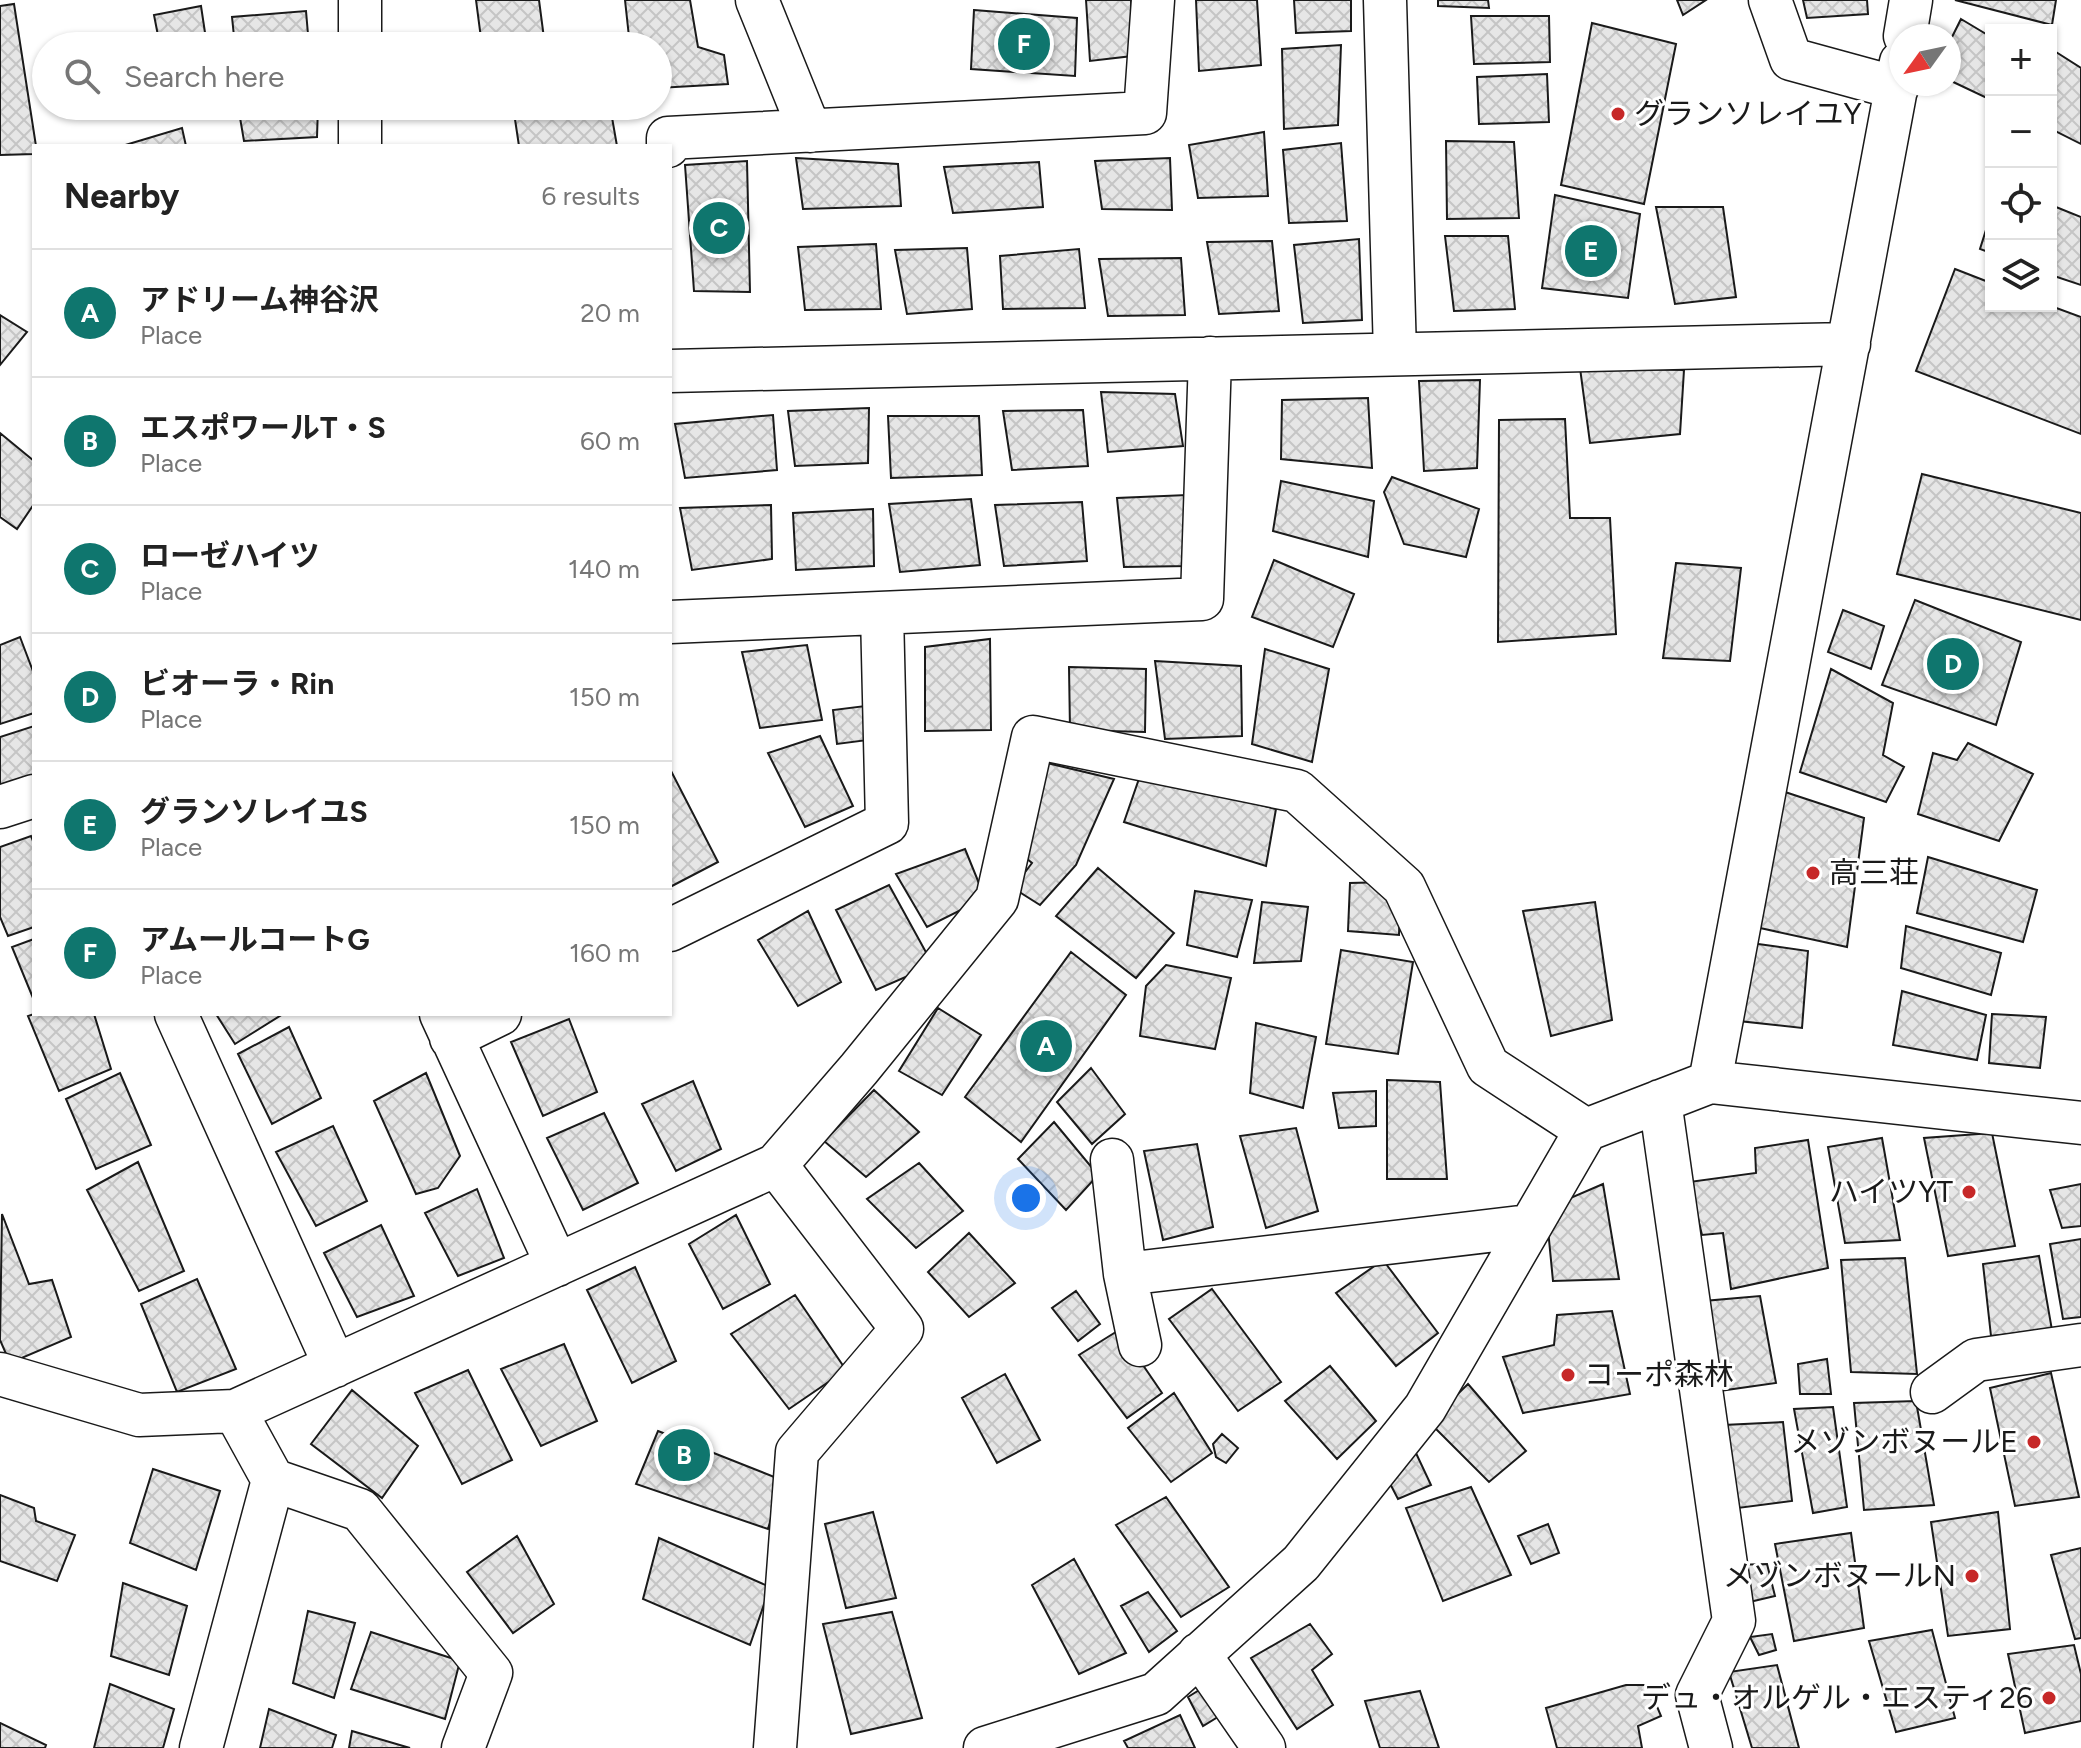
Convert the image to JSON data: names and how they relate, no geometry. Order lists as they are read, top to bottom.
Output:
{
  "places": [
    "グランソレイユY",
    "高三荘",
    "ハイツYT",
    "コーポ森林",
    "メゾンボヌールE",
    "メゾンボヌールN",
    "デュ・オルゲル・エスティ26"
  ],
  "north": "bottom left",
  "page": {
    "pins": [
      "F",
      "C",
      "E",
      "D",
      "A",
      "B"
    ],
    "map_buttons": ["+", "−"],
    "search": "Search here",
    "heading": ["Nearby", "6 results"],
    "list": [
      {
        "mark": "A",
        "name": "アドリーム神谷沢",
        "note": "Place",
        "value": "20 m"
      },
      {
        "mark": "B",
        "name": "エスポワールT・S",
        "note": "Place",
        "value": "60 m"
      },
      {
        "mark": "C",
        "name": "ローゼハイツ",
        "note": "Place",
        "value": "140 m"
      },
      {
        "mark": "D",
        "name": "ビオーラ・Rin",
        "note": "Place",
        "value": "150 m"
      },
      {
        "mark": "E",
        "name": "グランソレイユS",
        "note": "Place",
        "value": "150 m"
      },
      {
        "mark": "F",
        "name": "アムールコートG",
        "note": "Place",
        "value": "160 m"
      }
    ]
  }
}
